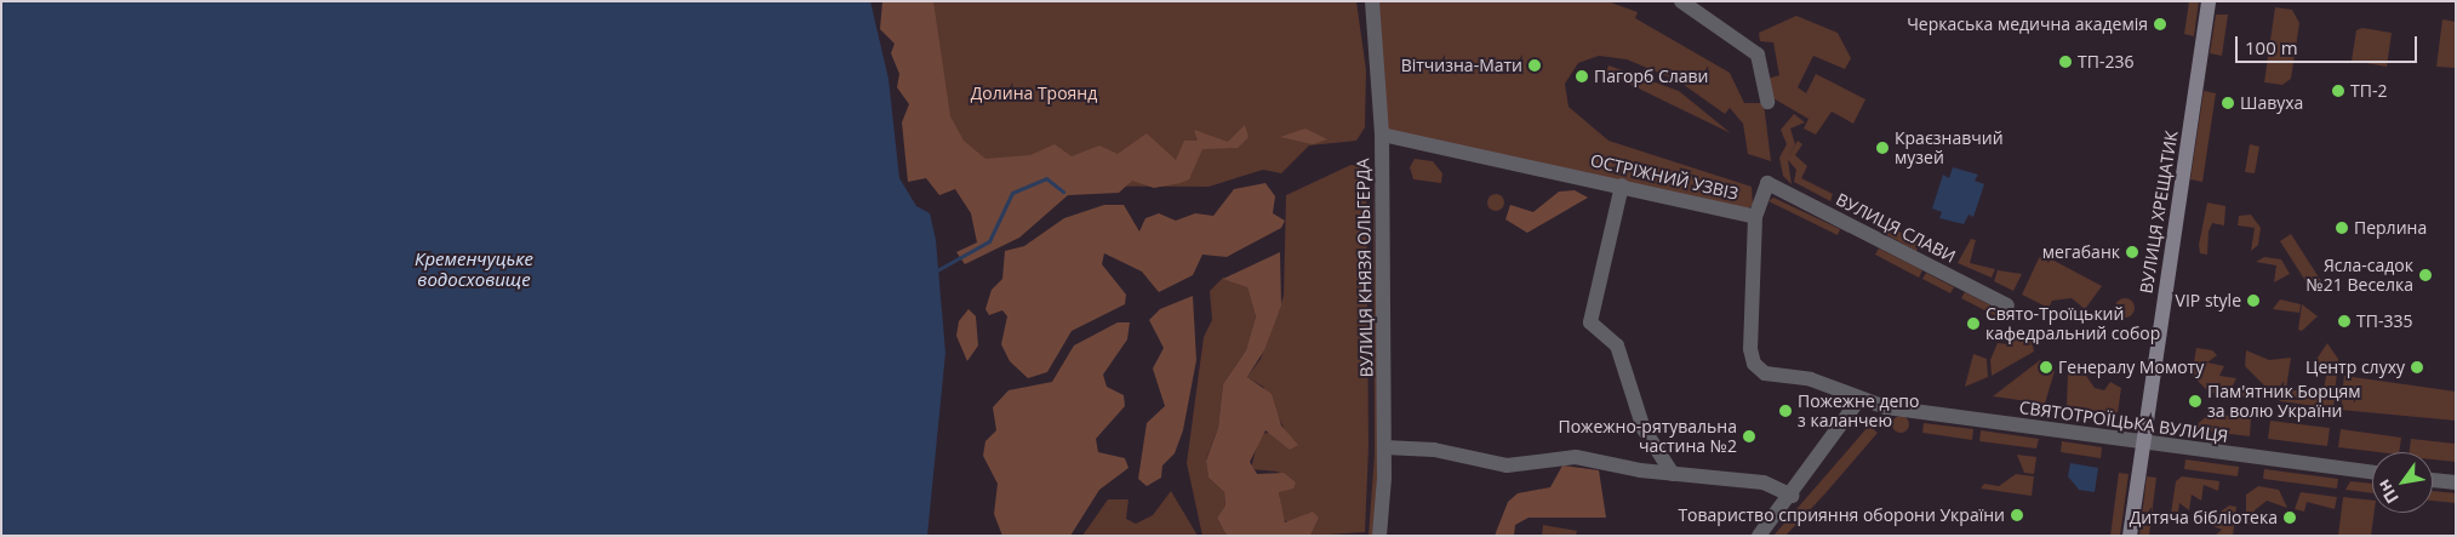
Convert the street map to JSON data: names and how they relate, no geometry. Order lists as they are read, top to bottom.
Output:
{
  "streets": {
    "main road": ["ВУЛИЦЯ ХРЕЩАТИК"],
    "street": [
      "ОСТРІЖНИЙ УЗВІЗ",
      "ВУЛИЦЯ СЛАВИ",
      "ВУЛИЦЯ КНЯЗЯ ОЛЬГЕРДА",
      "СВЯТОТРОЇЦЬКА ВУЛИЦЯ"
    ]
  },
  "crossings": [
    ["ОСТРІЖНИЙ УЗВІЗ", "ВУЛИЦЯ СЛАВИ"],
    ["ОСТРІЖНИЙ УЗВІЗ", "ВУЛИЦЯ КНЯЗЯ ОЛЬГЕРДА"],
    ["ОСТРІЖНИЙ УЗВІЗ", "СВЯТОТРОЇЦЬКА ВУЛИЦЯ"],
    ["ВУЛИЦЯ ХРЕЩАТИК", "СВЯТОТРОЇЦЬКА ВУЛИЦЯ"]
  ],
  "water": ["Кременчуцьке водосховище"],
  "parks": ["Долина Троянд"],
  "places": [
    "Черкаська медична академія",
    "ТП-236",
    "Вітчизна-Мати",
    "Пагорб Слави",
    "ТП-2",
    "Шавуха",
    "Краєзнавчий музей",
    "Перлина",
    "мегабанк",
    "Ясла-садок №21 Веселка",
    "VIP style",
    "ТП-335",
    "Свято-Троїцький кафедральний собор",
    "Генералу Момоту",
    "Центр слуху",
    "Пам'ятник Борцям за волю України",
    "Пожежне депо з каланчею",
    "Пожежно-рятувальна частина №2",
    "Товариство сприяння оборони України",
    "Дитяча бібліотека"
  ],
  "scale_bar": "100 m",
  "north": "bottom left"
}
